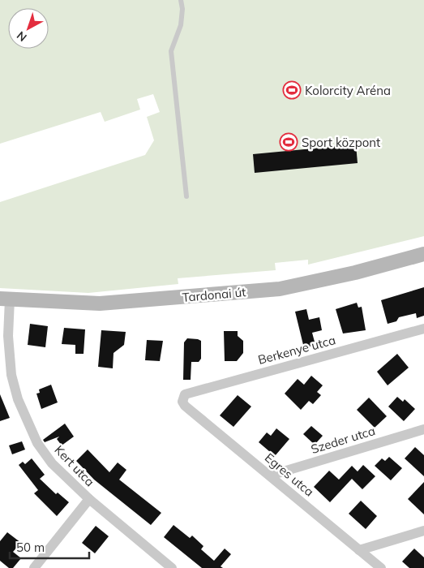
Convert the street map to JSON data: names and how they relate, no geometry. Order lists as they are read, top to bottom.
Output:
{
  "streets": {
    "street": [
      "Tardonai út",
      "Berkenye utca",
      "Szeder utca",
      "Kert utca",
      "Egres utca"
    ]
  },
  "crossings": [
    ["Tardonai út", "Kert utca"],
    ["Berkenye utca", "Egres utca"],
    ["Szeder utca", "Egres utca"]
  ],
  "places": {
    "sports": ["Kolorcity Aréna", "Sport központ"]
  },
  "scale_bar": "50 m",
  "north": "bottom left"
}
